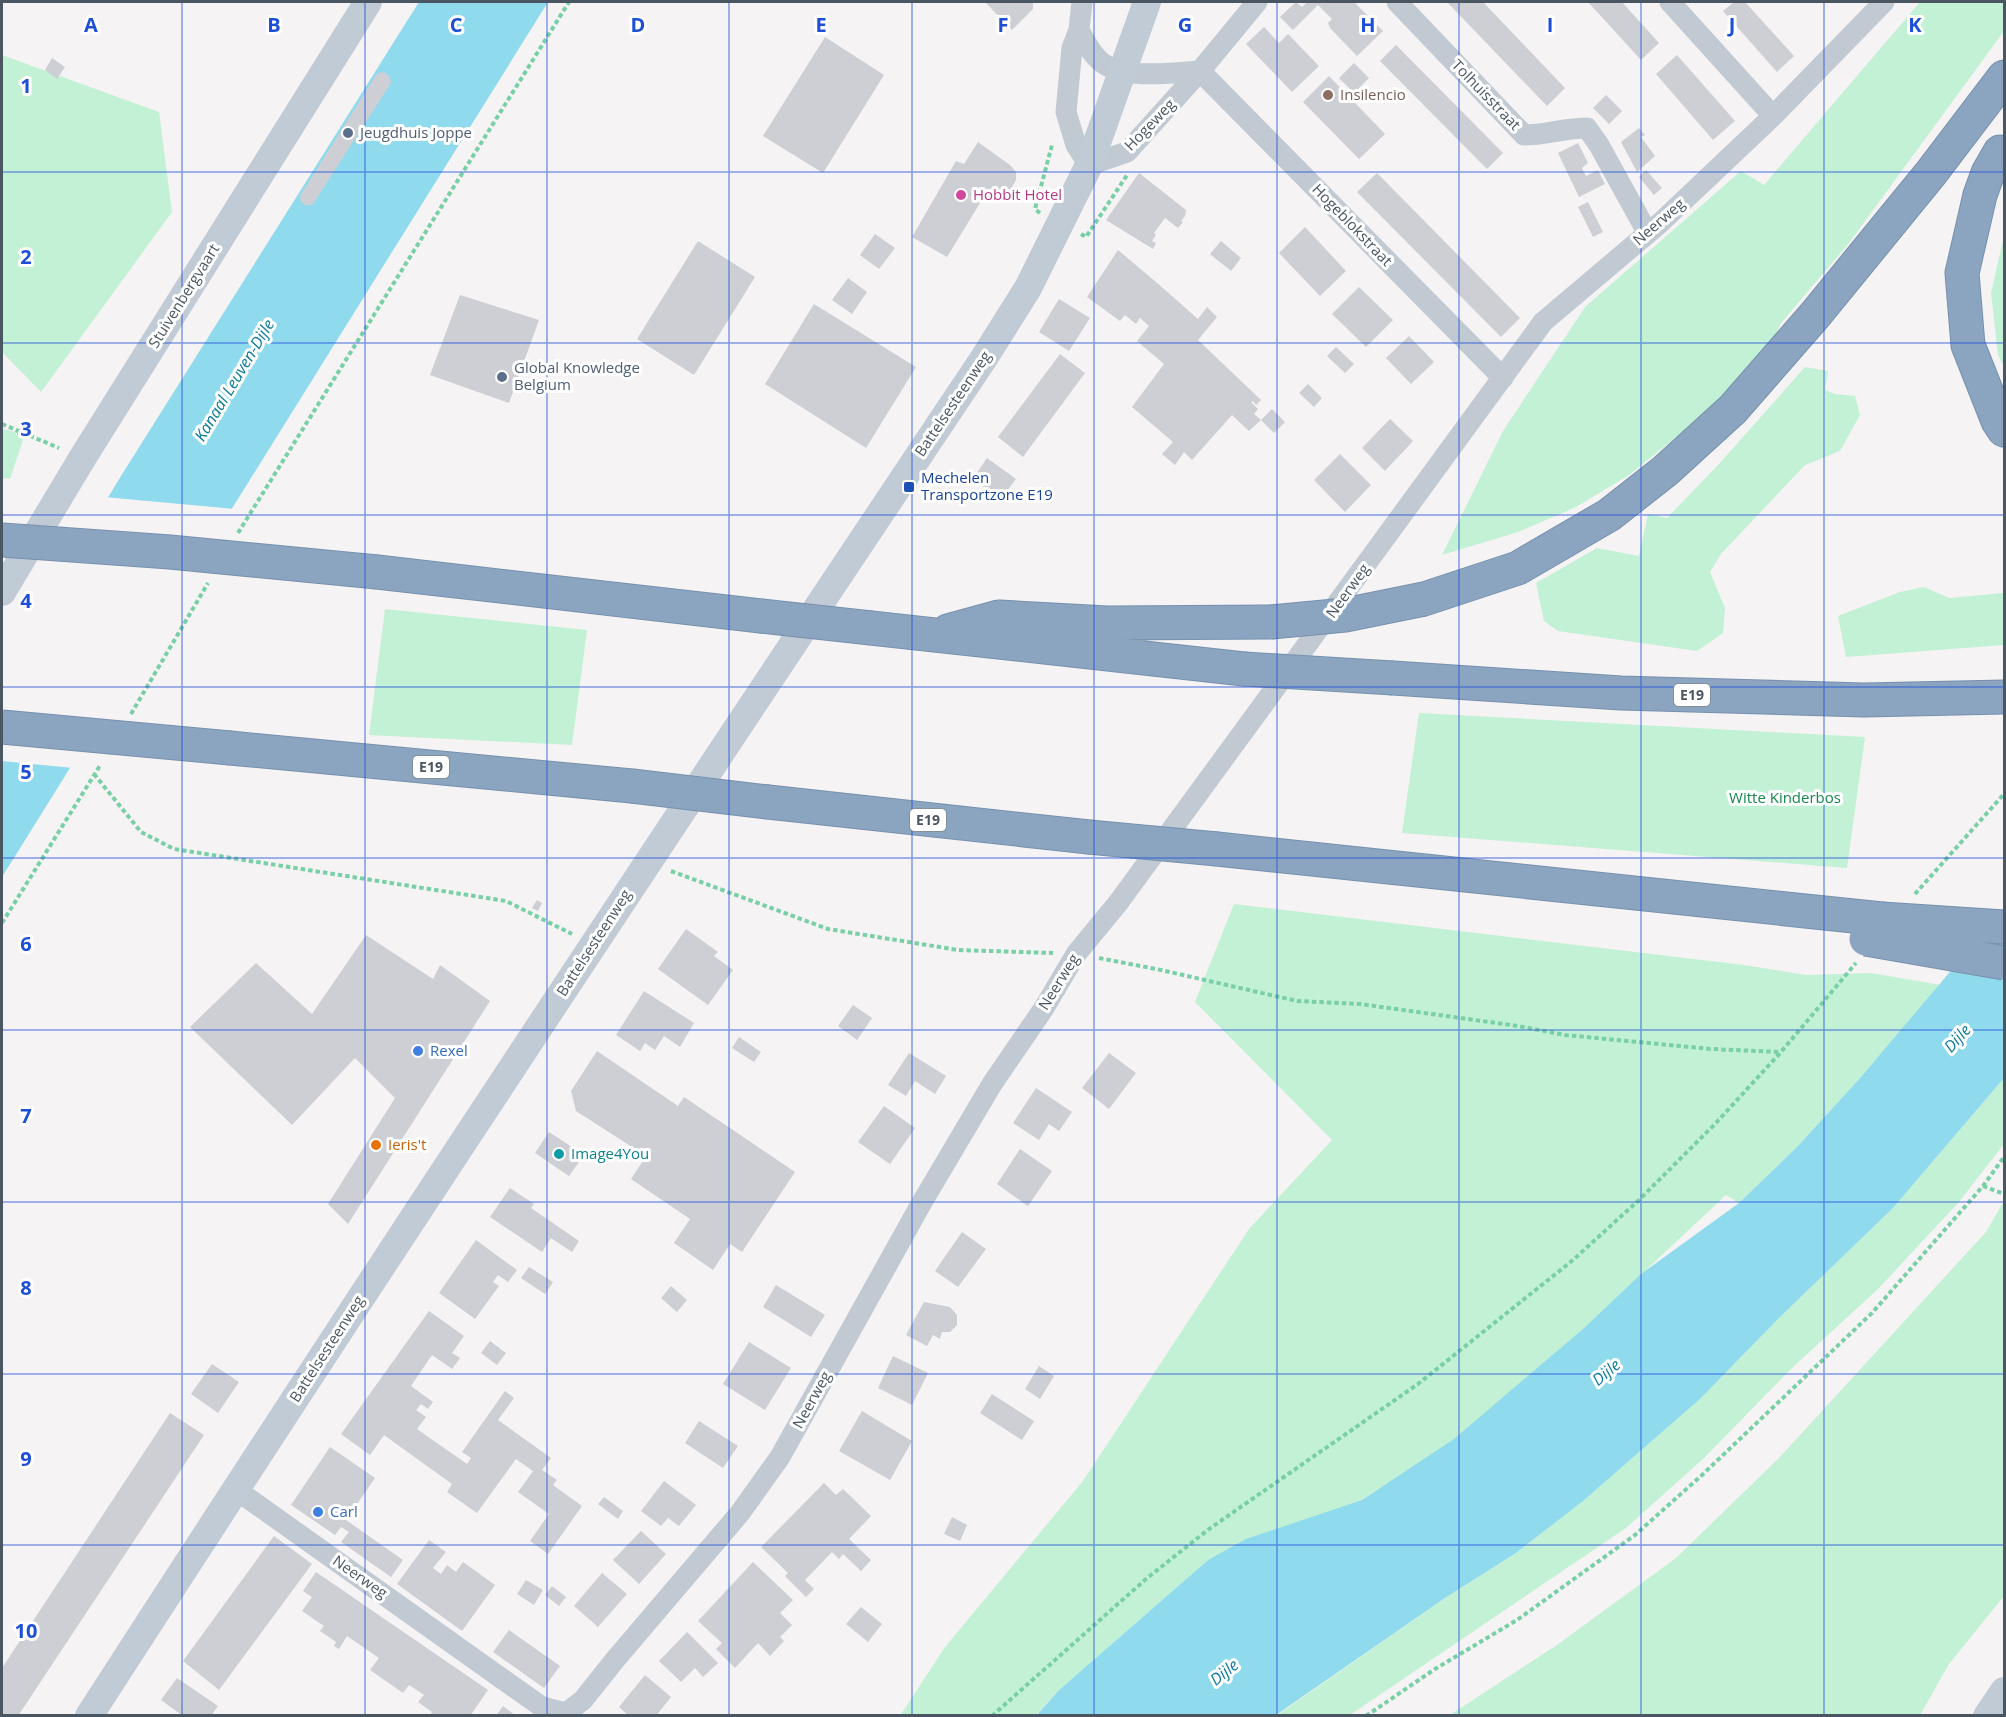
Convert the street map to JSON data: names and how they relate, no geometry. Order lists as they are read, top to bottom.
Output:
{
  "streets": {
    "highway": ["E19"],
    "main road": ["Stuivenbergvaart", "Battelsesteenweg"],
    "street": [
      "Tolhuisstraat",
      "Hogeweg",
      "Neerweg",
      "Hogeblokstraat"
    ]
  },
  "crossings": [
    ["Tolhuisstraat", "Neerweg"],
    ["Hogeweg", "Hogeblokstraat"],
    ["Hogeweg", "Battelsesteenweg"],
    ["Neerweg", "Hogeblokstraat"],
    ["Neerweg", "Battelsesteenweg"]
  ],
  "water": ["Kanaal Leuven-Dijle", "Dijle"],
  "parks": ["Witte Kinderbos"],
  "places": {
    "other": [
      "Insilencio",
      "Jeugdhuis Joppe",
      "Hobbit Hotel",
      "Global Knowledge Belgium",
      "Rexel",
      "Ieris't",
      "Image4You",
      "Carl"
    ],
    "transit": ["Mechelen Transportzone E19"]
  },
  "grid": {
    "columns": [
      "A",
      "B",
      "C",
      "D",
      "E",
      "F",
      "G",
      "H",
      "I",
      "J",
      "K"
    ],
    "rows": [
      "1",
      "2",
      "3",
      "4",
      "5",
      "6",
      "7",
      "8",
      "9",
      "10"
    ]
  }
}
